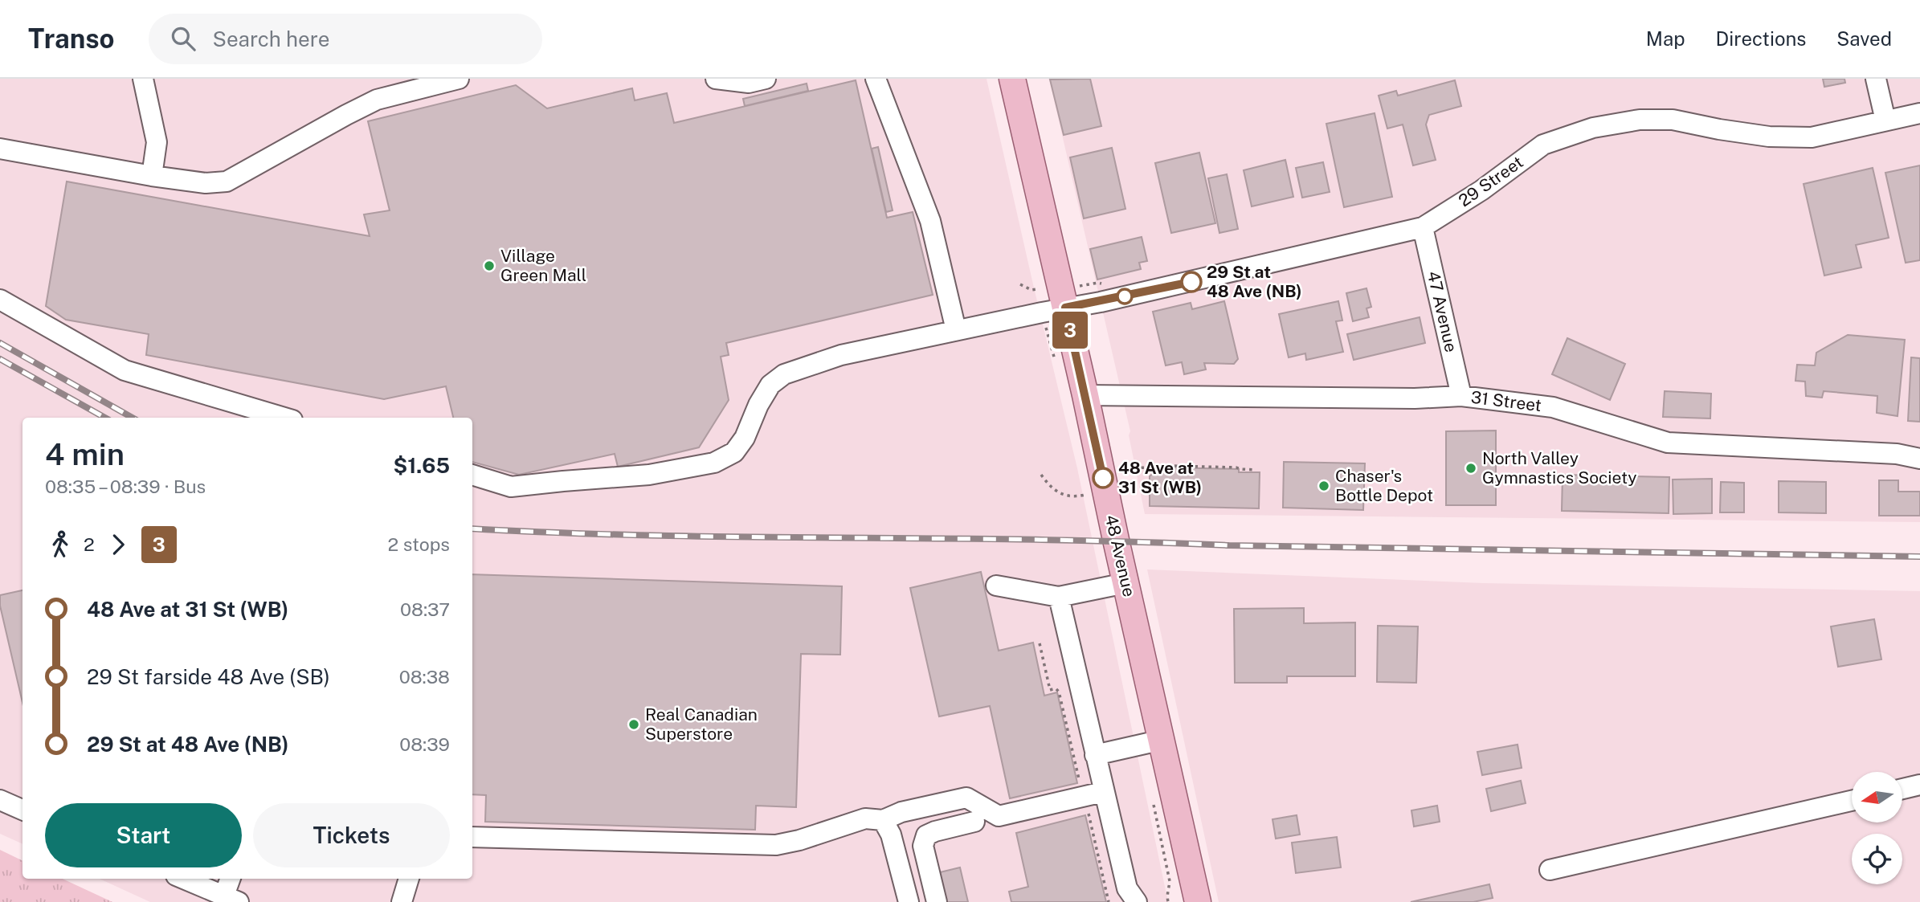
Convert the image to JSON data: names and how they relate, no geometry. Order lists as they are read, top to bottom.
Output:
{
  "streets": {
    "main road": ["48 Avenue"],
    "street": ["29 Street", "47 Avenue", "31 Street"]
  },
  "crossings": [
    ["29 Street", "47 Avenue"],
    ["29 Street", "48 Avenue"],
    ["47 Avenue", "31 Street"],
    ["31 Street", "48 Avenue"]
  ],
  "places": [
    "Village Green Mall",
    "29 St at 48 Ave (NB)",
    "North Valley Gymnastics Society",
    "48 Ave at 31 St (WB)",
    "Chaser's Bottle Depot",
    "Real Canadian Superstore"
  ],
  "lines": ["bus line 3"],
  "north": "left",
  "page": {
    "header": "Transo",
    "search": "Search here",
    "nav": ["Map", "Directions", "Saved"],
    "on_map": "3",
    "heading": ["4 min", "08:35 – 08:39 · Bus", "$1.65"],
    "legs": ["2", "3", "2 stops"],
    "list": [
      {
        "name": "48 Ave at 31 St (WB)",
        "value": "08:37"
      },
      {
        "name": "29 St farside 48 Ave (SB)",
        "value": "08:38"
      },
      {
        "name": "29 St at 48 Ave (NB)",
        "value": "08:39"
      }
    ],
    "buttons": ["Start", "Tickets"]
  }
}
